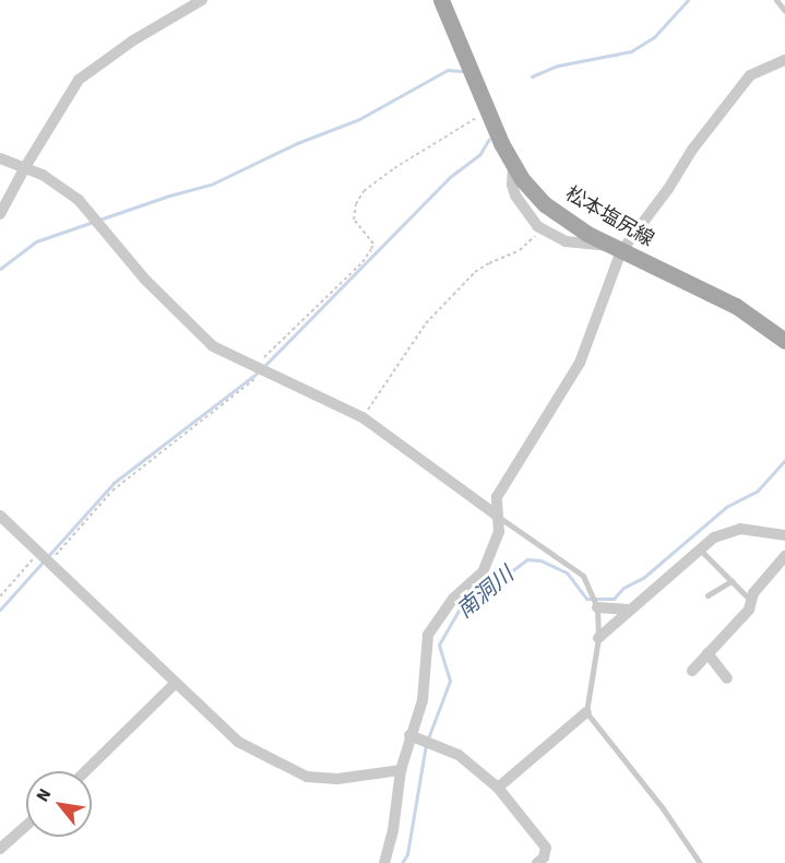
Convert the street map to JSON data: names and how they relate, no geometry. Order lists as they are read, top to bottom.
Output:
{
  "streets": {
    "main road": ["松本塩尻線"]
  },
  "water": ["南洞川"],
  "north": "top left"
}
